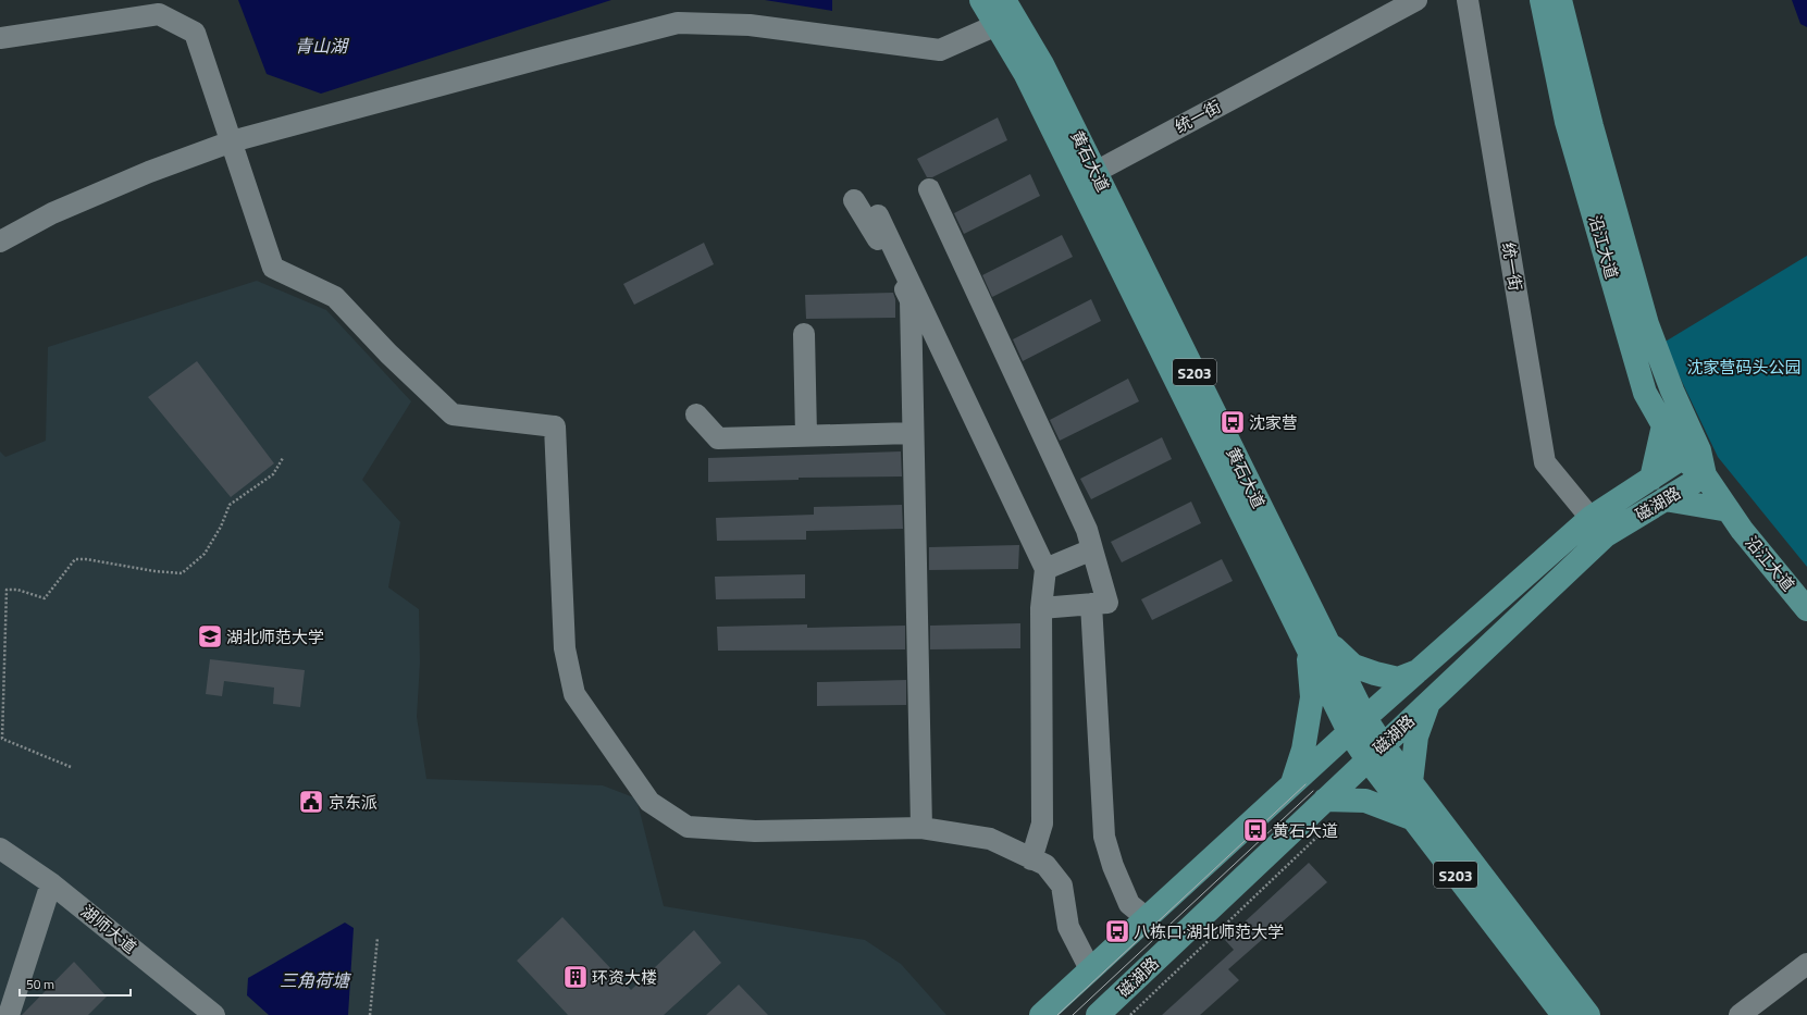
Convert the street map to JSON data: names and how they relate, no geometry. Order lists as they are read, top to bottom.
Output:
{
  "streets": {
    "main road": [
      "黄石大道",
      "沿江大道",
      "S203",
      "磁湖路"
    ],
    "street": ["统一街", "湖师大道"]
  },
  "crossings": [
    ["统一街", "黄石大道"],
    ["统一街", "磁湖路"],
    ["黄石大道", "磁湖路"],
    ["沿江大道", "磁湖路"]
  ],
  "water": ["青山湖", "三角荷塘"],
  "parks": ["沈家营码头公园"],
  "places": {
    "bus stop": ["沈家营", "黄石大道", "八栋口·湖北师范大学"],
    "school or university": ["湖北师范大学"],
    "public building": ["京东派"],
    "building": ["环资大楼"]
  },
  "scale_bar": "50 m"
}
